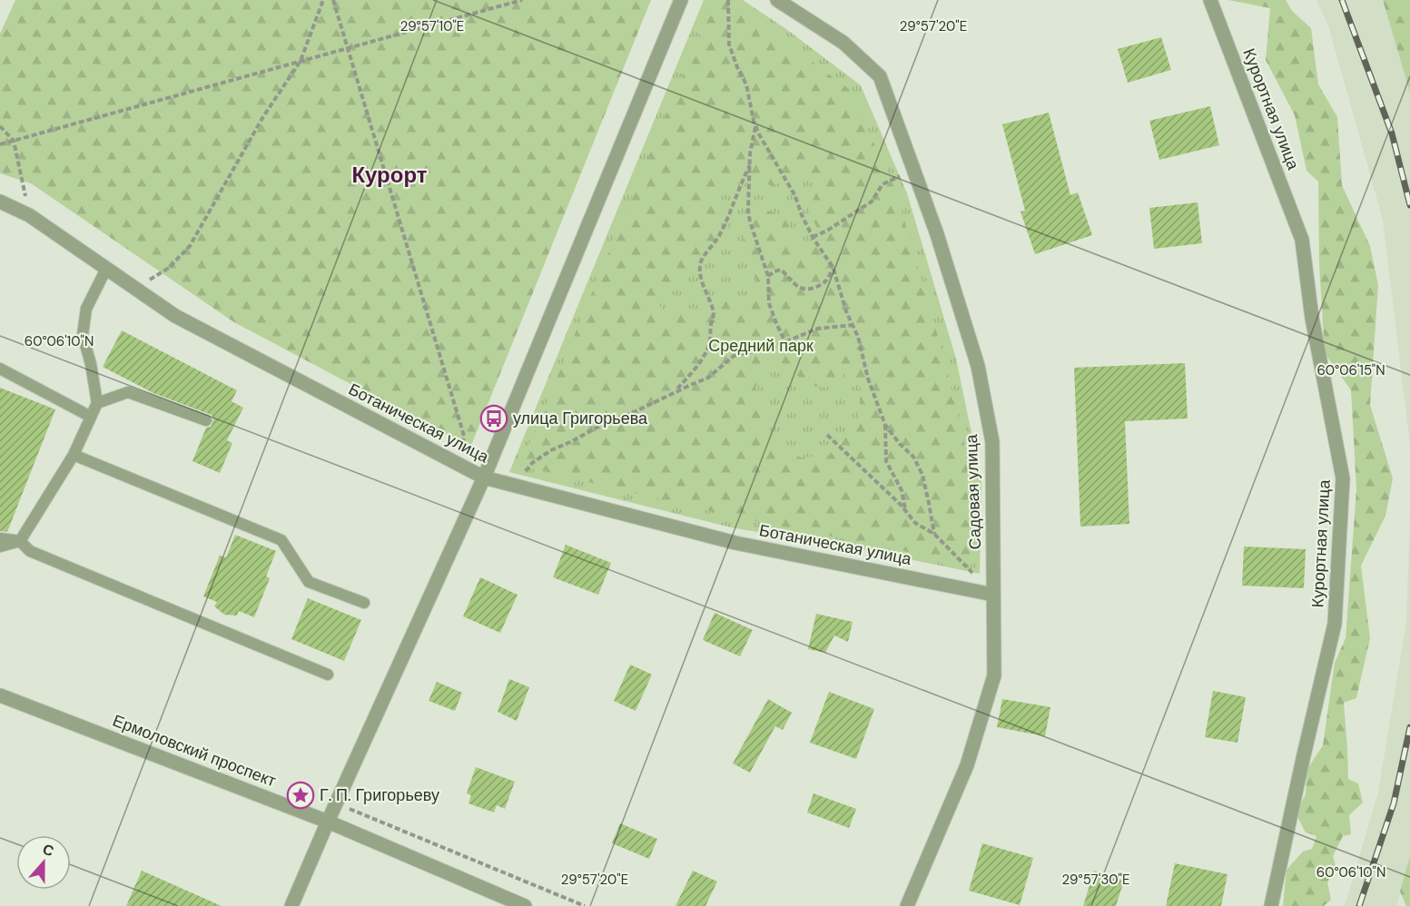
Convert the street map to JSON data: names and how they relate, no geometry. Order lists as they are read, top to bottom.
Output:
{
  "streets": {
    "street": [
      "Курортная улица",
      "Ботаническая улица",
      "Садовая улица",
      "Ермоловский проспект"
    ]
  },
  "crossings": [
    ["Ботаническая улица", "Садовая улица"]
  ],
  "districts": ["Курорт"],
  "parks": ["Средний парк"],
  "places": {
    "bus stop": ["улица Григорьева"],
    "place": ["Г. П. Григорьеву"]
  },
  "north": "top",
  "coordinates": [
    "29°57'10\"E",
    "29°57'20\"E",
    "60°06'10\"N",
    "60°06'15\"N",
    "29°57'30\"E"
  ]
}
